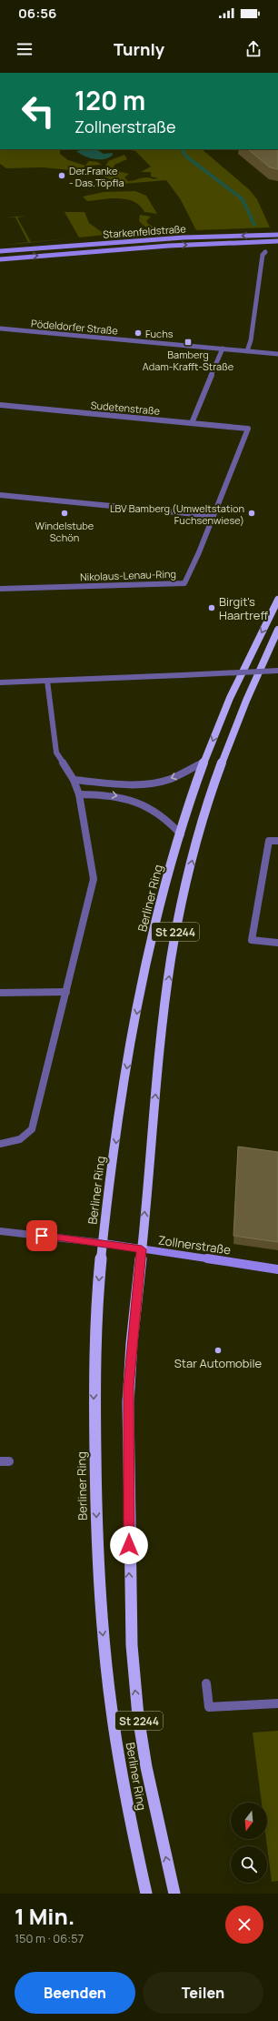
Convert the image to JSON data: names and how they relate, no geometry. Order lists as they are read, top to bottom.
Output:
{
  "streets": {
    "main road": [
      "Starkenfeldstraße",
      "Berliner Ring",
      "St 2244",
      "Zollnerstraße"
    ],
    "street": ["Pödeldorfer Straße", "Sudetenstraße", "Nikolaus-Lenau-Ring"]
  },
  "crossings": [
    ["Sudetenstraße", "Nikolaus-Lenau-Ring"],
    ["Berliner Ring", "Zollnerstraße"]
  ],
  "places": {
    "other": [
      "Der.Franke - Das.Töpfla",
      "Fuchs",
      "Windelstube Schön",
      "LBV Bamberg (Umweltstation Fuchsenwiese)",
      "Birgit's Haartreff",
      "Star Automobile"
    ],
    "transit": ["Bamberg Adam-Krafft-Straße"]
  },
  "north": "bottom",
  "page": {
    "status": "06:56",
    "header": "Turnly",
    "turn": ["120 m", "Zollnerstraße"],
    "heading": ["1 Min.", "150 m · 06:57"],
    "buttons": ["Beenden", "Teilen"]
  }
}
